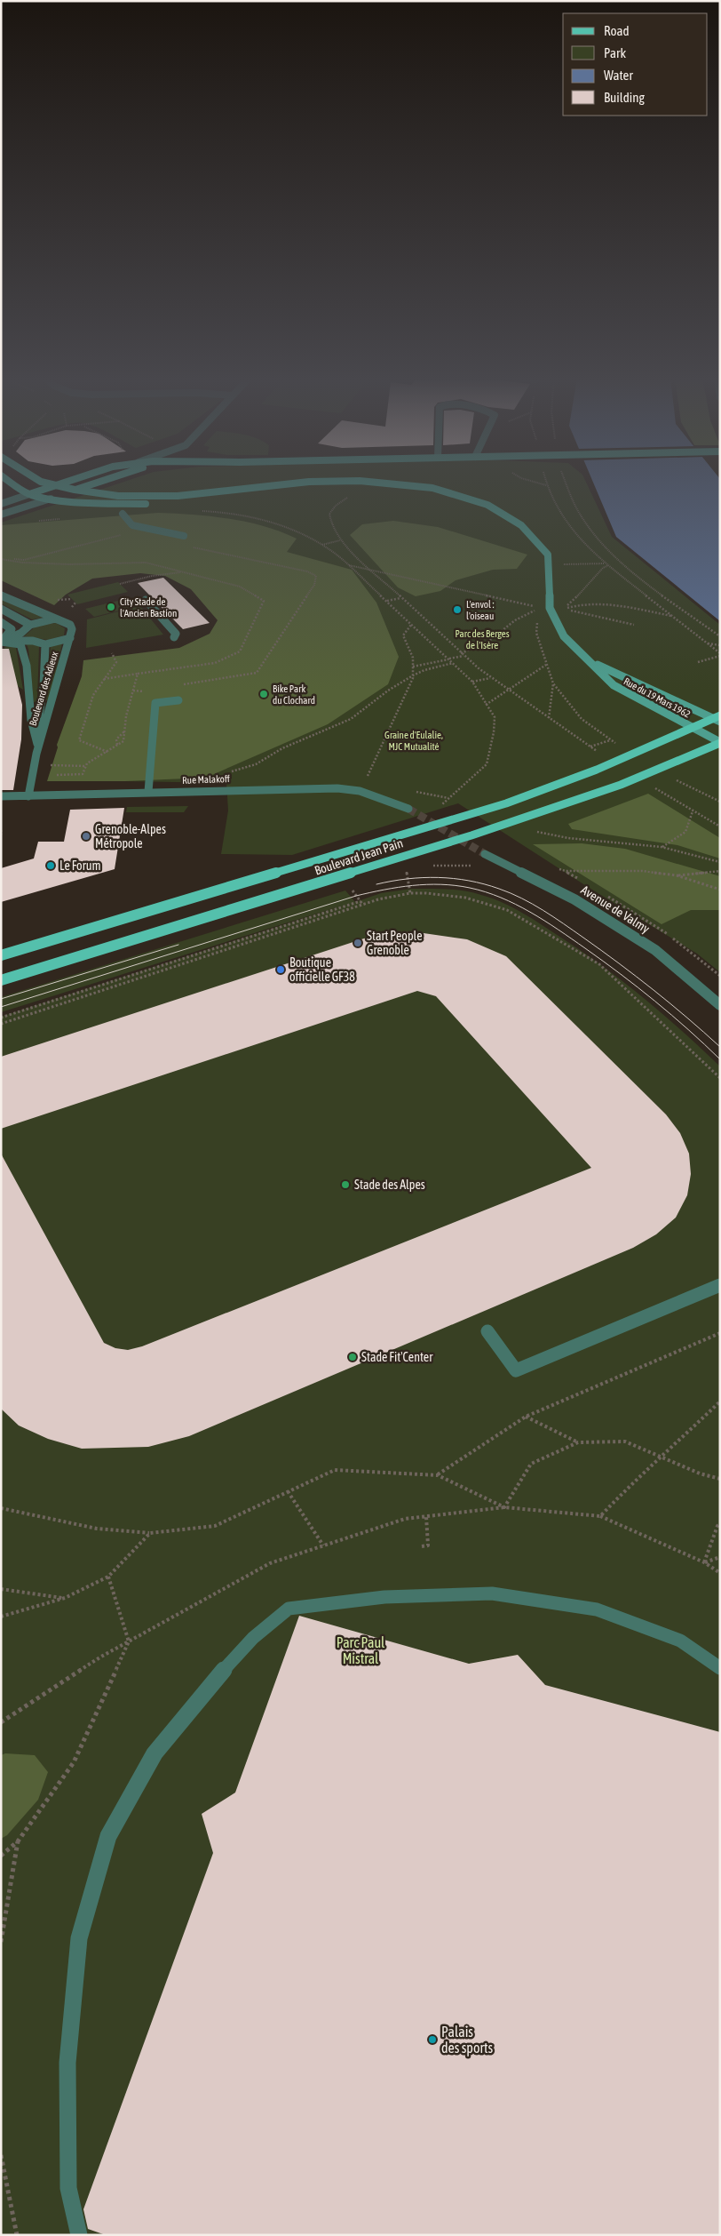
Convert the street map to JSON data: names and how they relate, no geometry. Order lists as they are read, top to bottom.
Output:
{
  "streets": {
    "main road": ["Rue du 19 Mars 1962", "Boulevard Jean Pain"],
    "street": ["Boulevard des Adieux", "Rue Malakoff", "Avenue de Valmy"]
  },
  "crossings": [
    ["Boulevard des Adieux", "Rue Malakoff"],
    ["Rue du 19 Mars 1962", "Boulevard Jean Pain"]
  ],
  "parks": ["Parc des Berges de l'Isère", "Graine d'Eulalie, MJC Mutualité", "Parc Paul Mistral"],
  "places": [
    "City Stade de l'Ancien Bastion",
    "L'envol : l'oiseau",
    "Bike Park du Clochard",
    "Grenoble-Alpes Métropole",
    "Le Forum",
    "Start People Grenoble",
    "Boutique officielle GF38",
    "Stade des Alpes",
    "Stade Fit'Center",
    "Palais des sports"
  ],
  "legend": [
    "Road",
    "Park",
    "Water",
    "Building"
  ]
}
